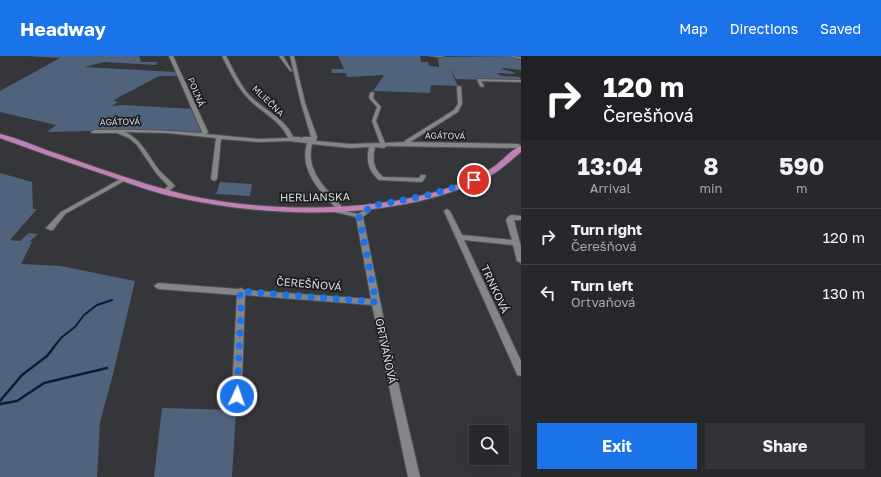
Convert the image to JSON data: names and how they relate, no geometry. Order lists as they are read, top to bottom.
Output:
{
  "streets": {
    "main road": ["HERLIANSKA"],
    "street": [
      "POĽNÁ",
      "MLIEČNA",
      "AGÁTOVÁ",
      "ČEREŠŇOVÁ",
      "TRNKOVÁ",
      "ORTVAŇOVÁ"
    ]
  },
  "crossings": [
    ["POĽNÁ", "AGÁTOVÁ"],
    ["MLIEČNA", "AGÁTOVÁ"],
    ["AGÁTOVÁ", "HERLIANSKA"],
    ["ČEREŠŇOVÁ", "ORTVAŇOVÁ"]
  ],
  "page": {
    "header": "Headway",
    "nav": ["Map", "Directions", "Saved"],
    "turn": ["120 m", "Čerešňová"],
    "eta": [
      "13:04",
      "Arrival",
      "8",
      "min",
      "590",
      "m"
    ],
    "list": [
      {
        "name": "Turn right",
        "note": "Čerešňová",
        "value": "120 m"
      },
      {
        "name": "Turn left",
        "note": "Ortvaňová",
        "value": "130 m"
      }
    ],
    "buttons": ["Exit", "Share"]
  }
}
